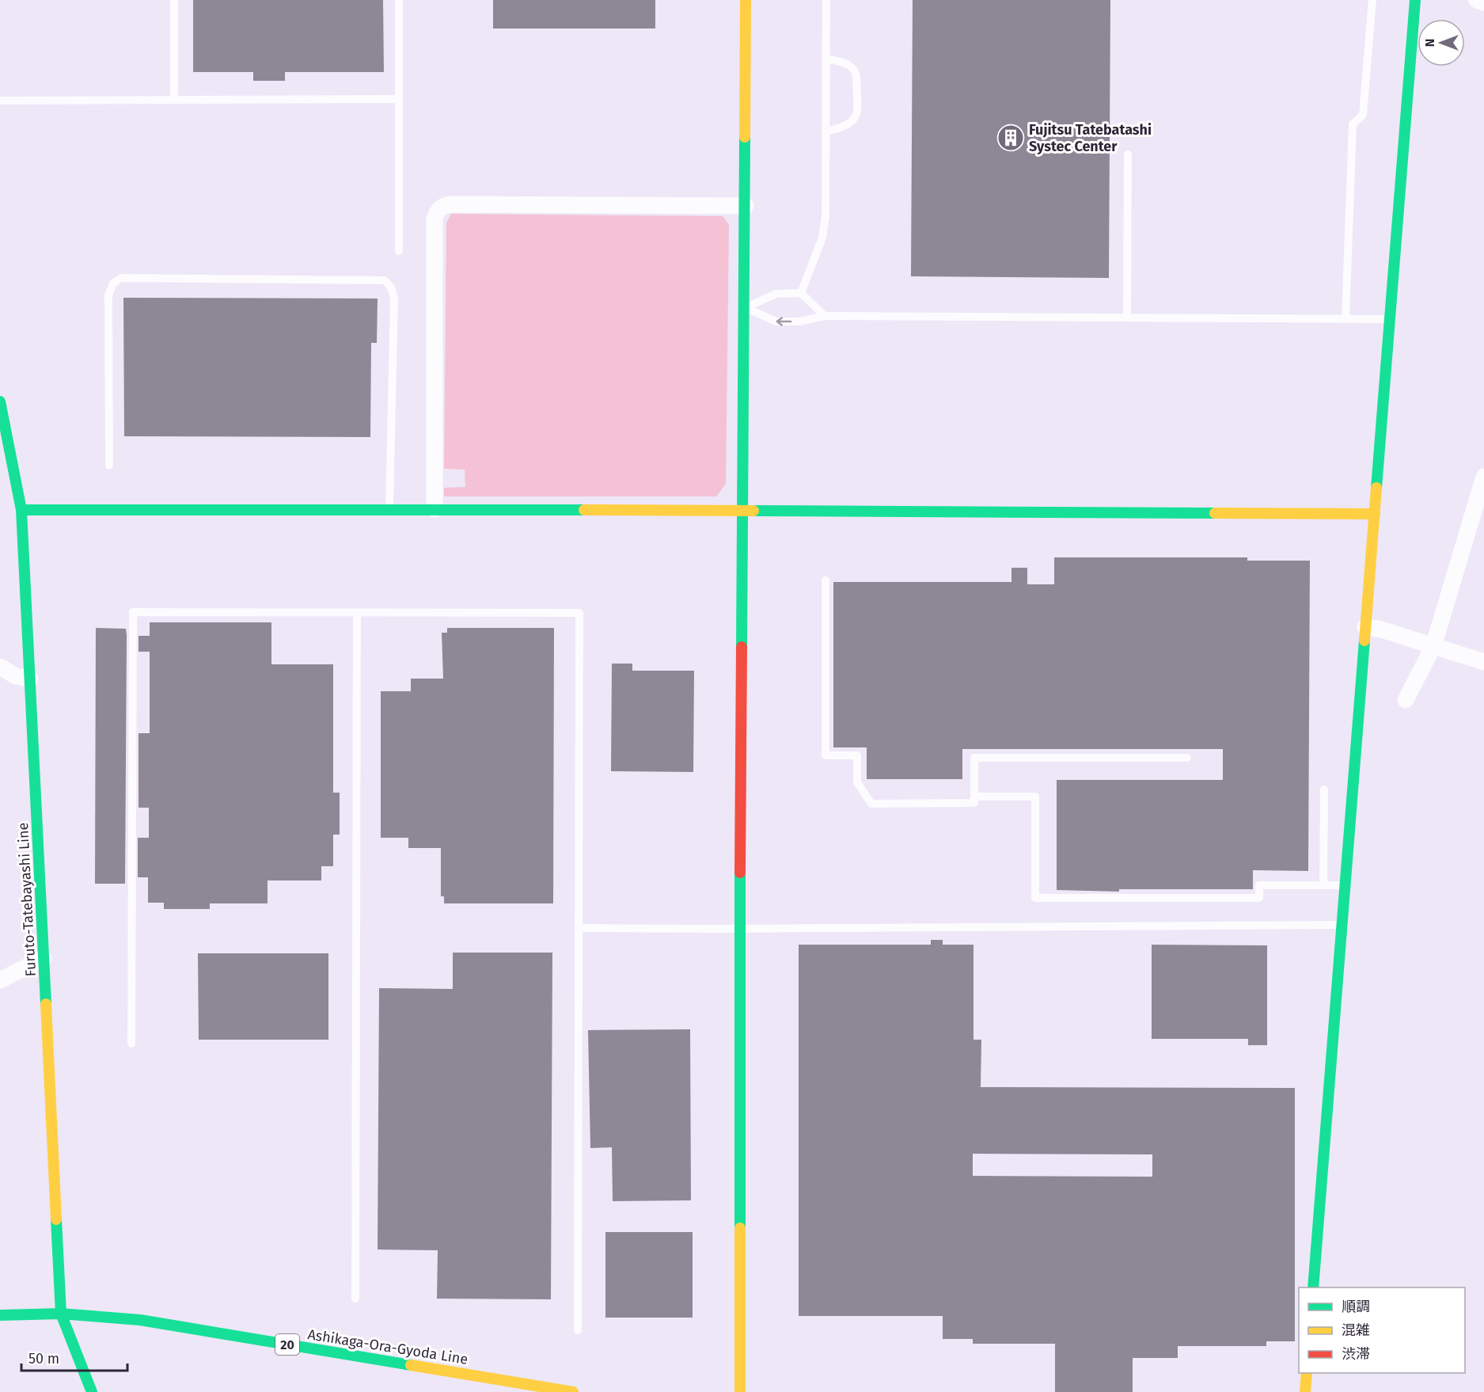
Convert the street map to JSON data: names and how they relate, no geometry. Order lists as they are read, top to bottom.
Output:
{
  "streets": {
    "street": ["Furuto-Tatebayashi Line", "20", "Ashikaga-Ora-Gyoda Line"]
  },
  "crossings": [
    ["Furuto-Tatebayashi Line", "Ashikaga-Ora-Gyoda Line"]
  ],
  "places": {
    "building": ["Fujitsu Tatebatashi Systec Center"]
  },
  "legend": ["順調", "混雑", "渋滞"],
  "scale_bar": "50 m",
  "north": "left"
}
